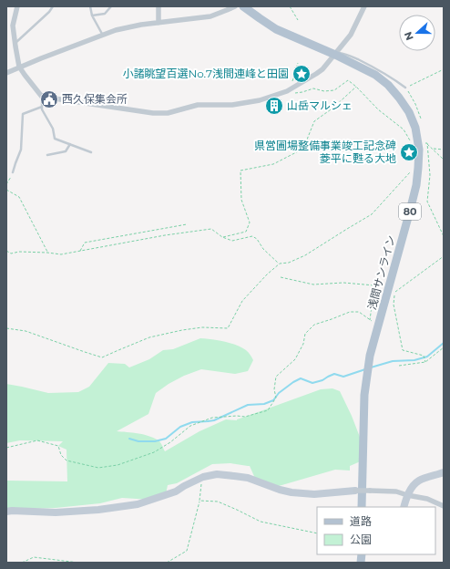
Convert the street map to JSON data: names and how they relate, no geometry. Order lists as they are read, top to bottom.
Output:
{
  "streets": {
    "main road": ["80", "浅間サンライン"]
  },
  "places": {
    "place": ["小諸眺望百選No.7浅間連峰と田園", "県営圃場整備事業竣工記念碑 菱平に甦る大地"],
    "public building": ["西久保集会所"],
    "building": ["山岳マルシェ"]
  },
  "legend": ["道路", "公園"],
  "north": "left"
}
